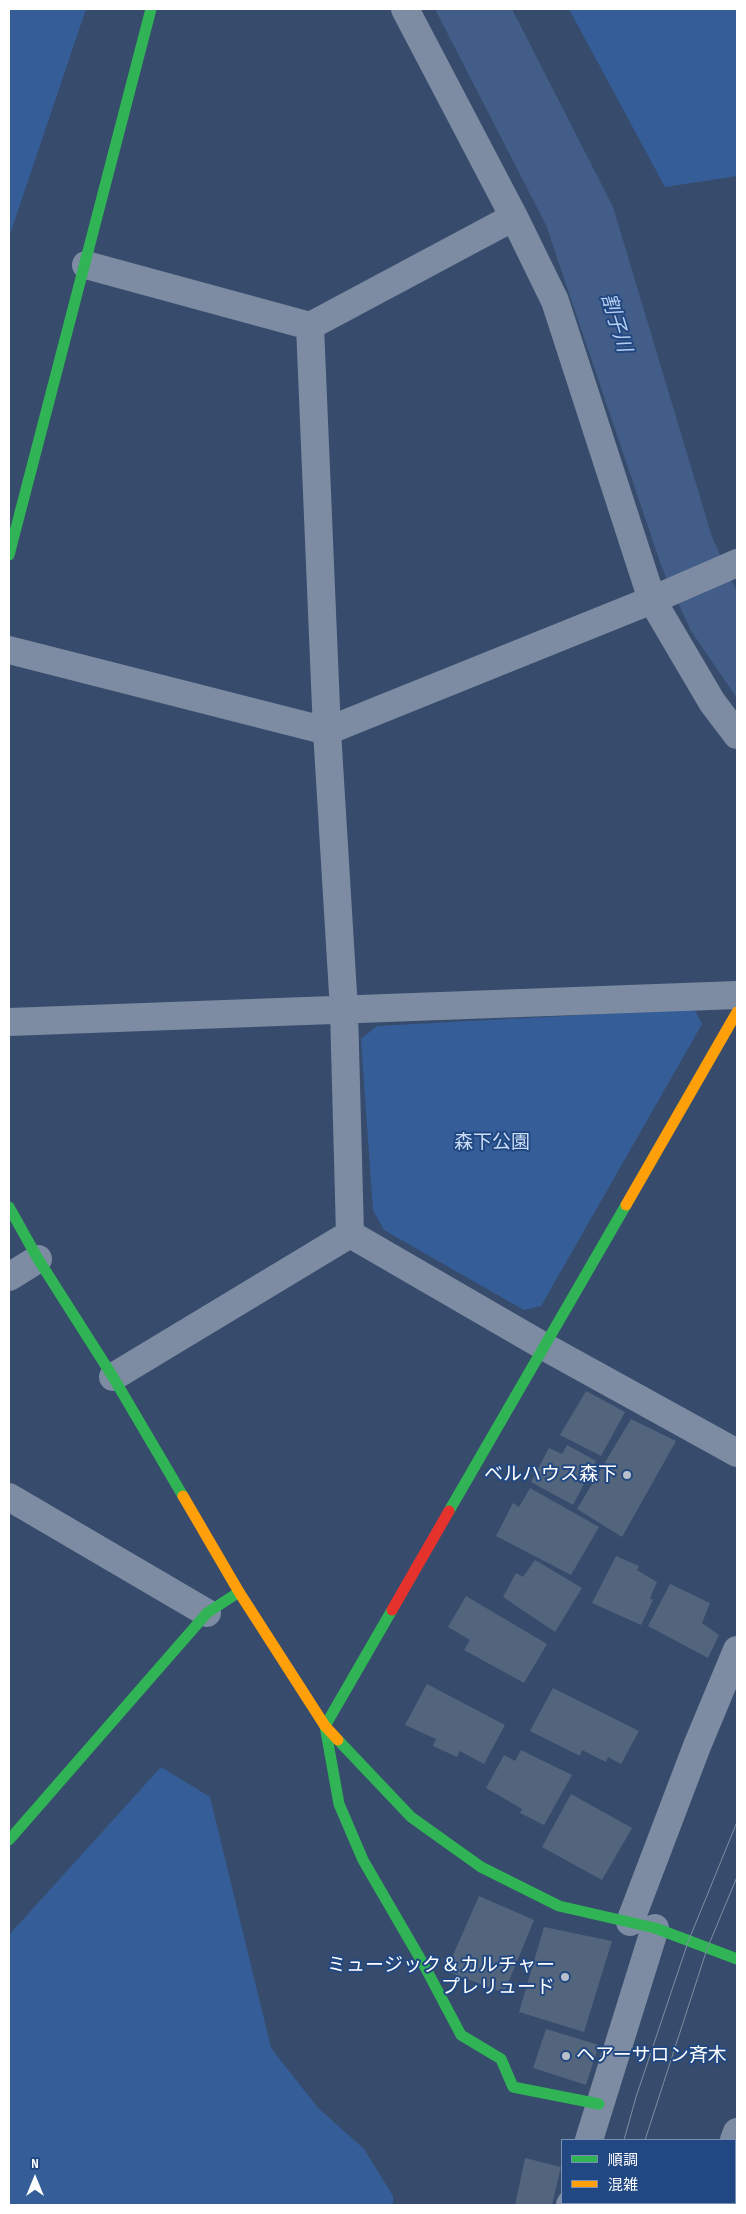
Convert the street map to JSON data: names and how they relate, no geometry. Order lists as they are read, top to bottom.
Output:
{
  "water": ["割子川"],
  "parks": ["森下公園"],
  "places": ["ベルハウス森下", "ミュージック＆カルチャー プレリュード", "ヘアーサロン斉木"],
  "legend": ["順調", "混雑"],
  "north": "top"
}
